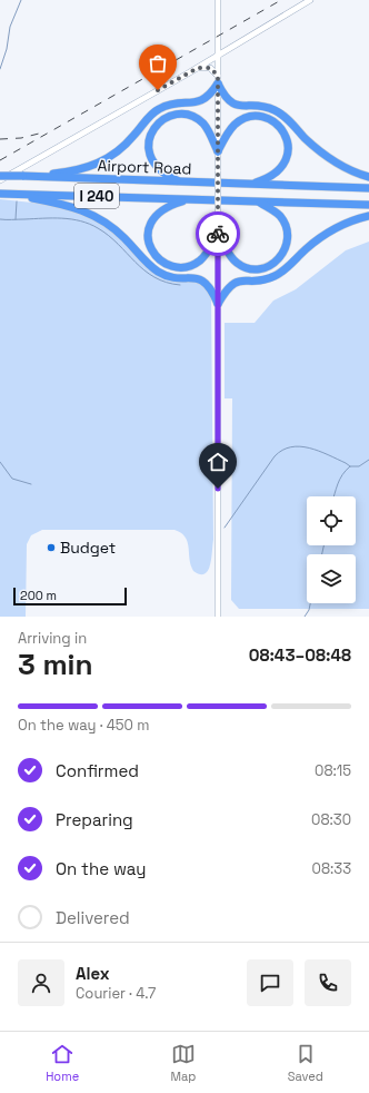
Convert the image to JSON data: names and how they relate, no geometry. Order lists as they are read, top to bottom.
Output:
{
  "streets": {
    "highway": ["Airport Road", "I 240"]
  },
  "places": ["Budget"],
  "scale_bar": "200 m",
  "page": {
    "scale": "200 m",
    "heading": ["3 min", "Arriving in", "08:43–08:48"],
    "panel": ["Alex", "Courier · 4.7"],
    "bar": "On the way · 450 m",
    "list": [
      ["Confirmed", "08:15"],
      ["Preparing", "08:30"],
      ["On the way", "08:33"],
      "Delivered"
    ],
    "tabs": ["Home", "Map", "Saved"]
  }
}
